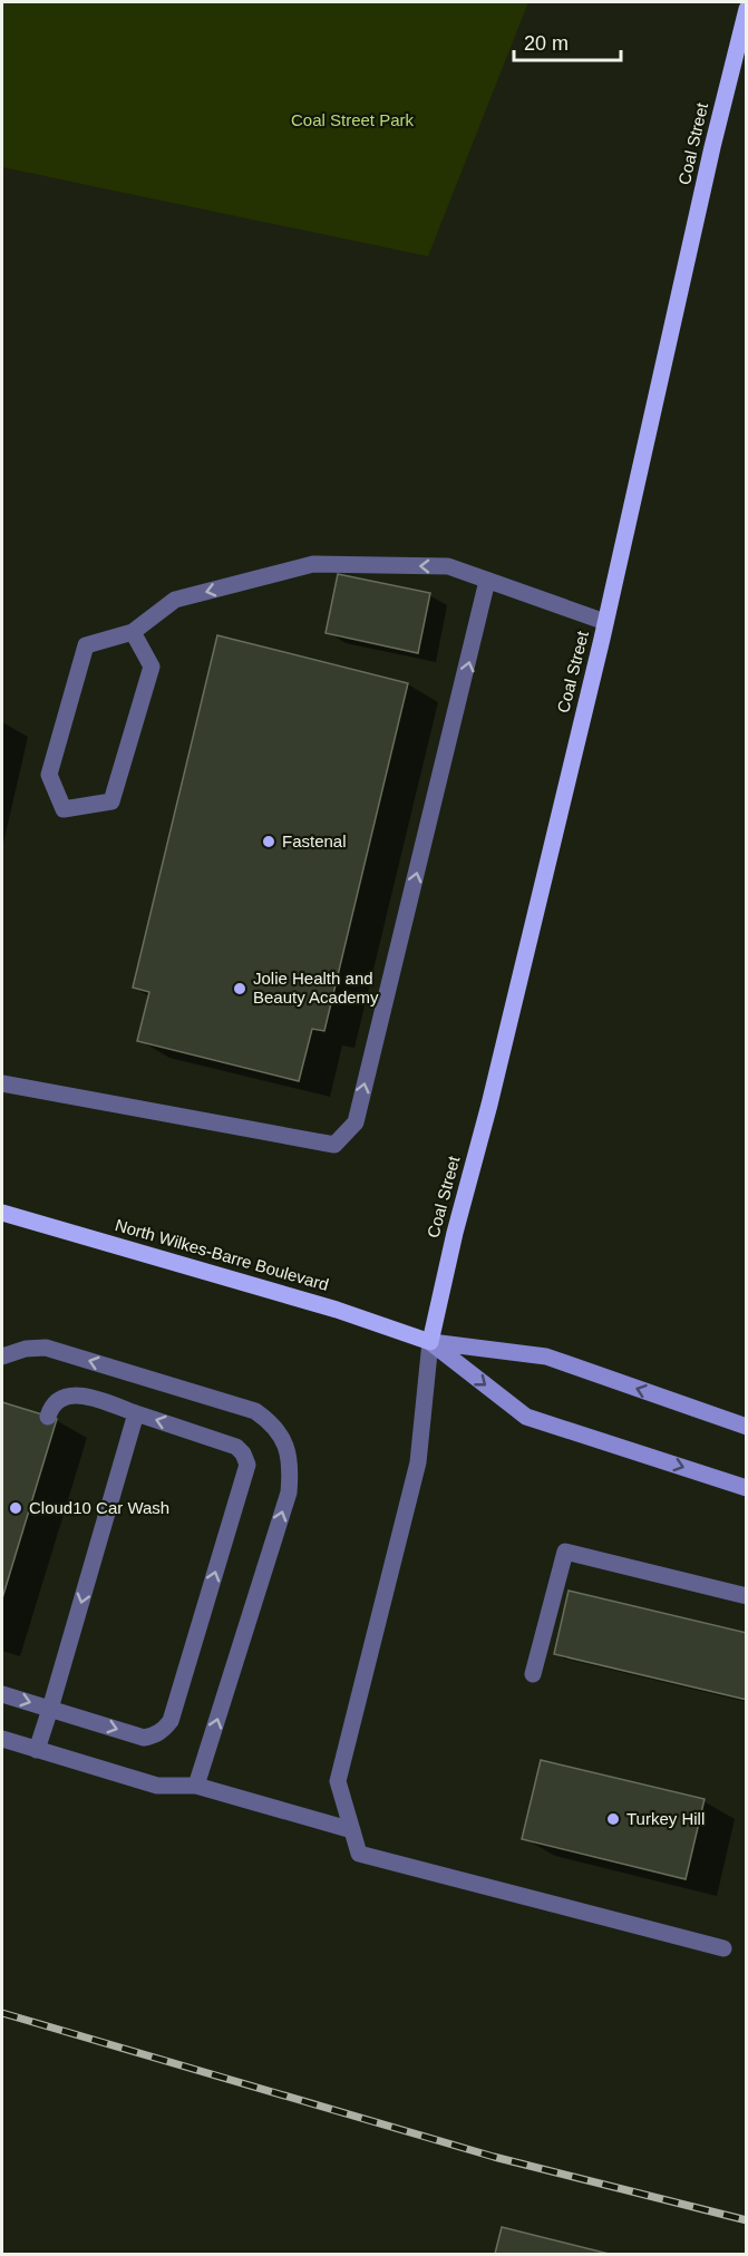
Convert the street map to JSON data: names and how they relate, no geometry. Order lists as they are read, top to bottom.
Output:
{
  "streets": {
    "main road": ["Coal Street", "North Wilkes-Barre Boulevard"]
  },
  "crossings": [
    ["Coal Street", "North Wilkes-Barre Boulevard"]
  ],
  "parks": ["Coal Street Park"],
  "places": [
    "Fastenal",
    "Jolie Health and Beauty Academy",
    "Cloud10 Car Wash",
    "Turkey Hill"
  ],
  "scale_bar": "20 m"
}
